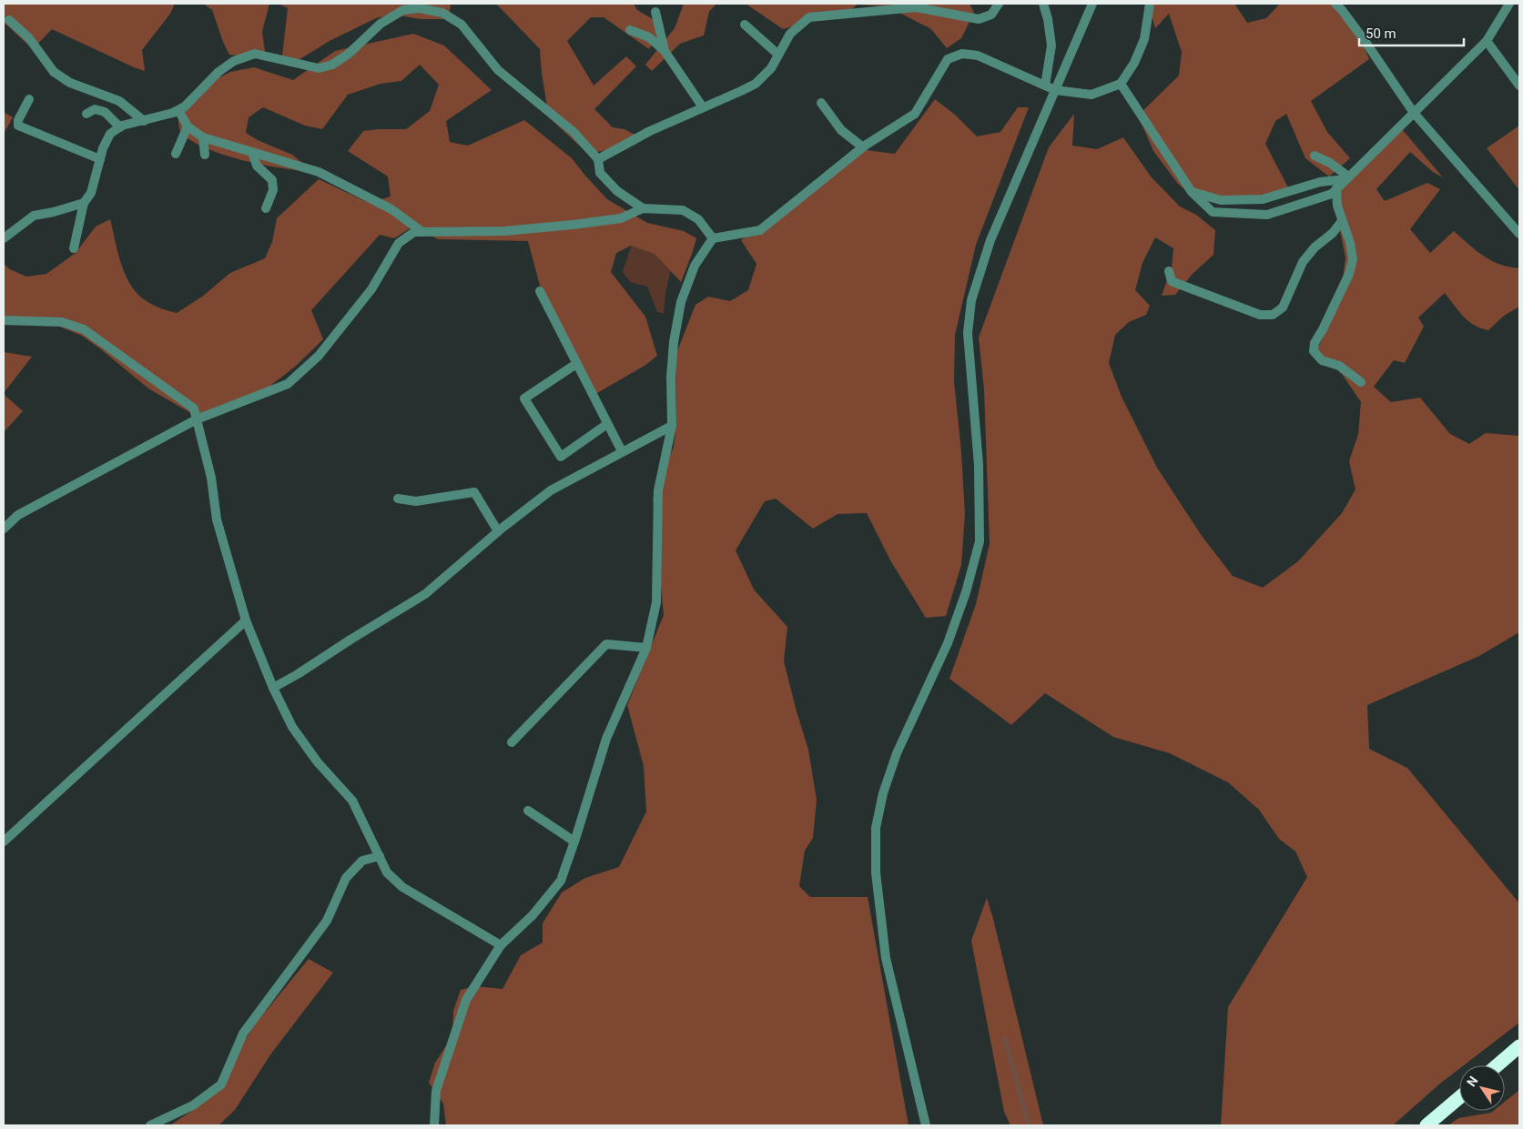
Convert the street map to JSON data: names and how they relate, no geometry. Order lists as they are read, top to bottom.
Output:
{
  "scale_bar": "50 m",
  "north": "top left"
}
